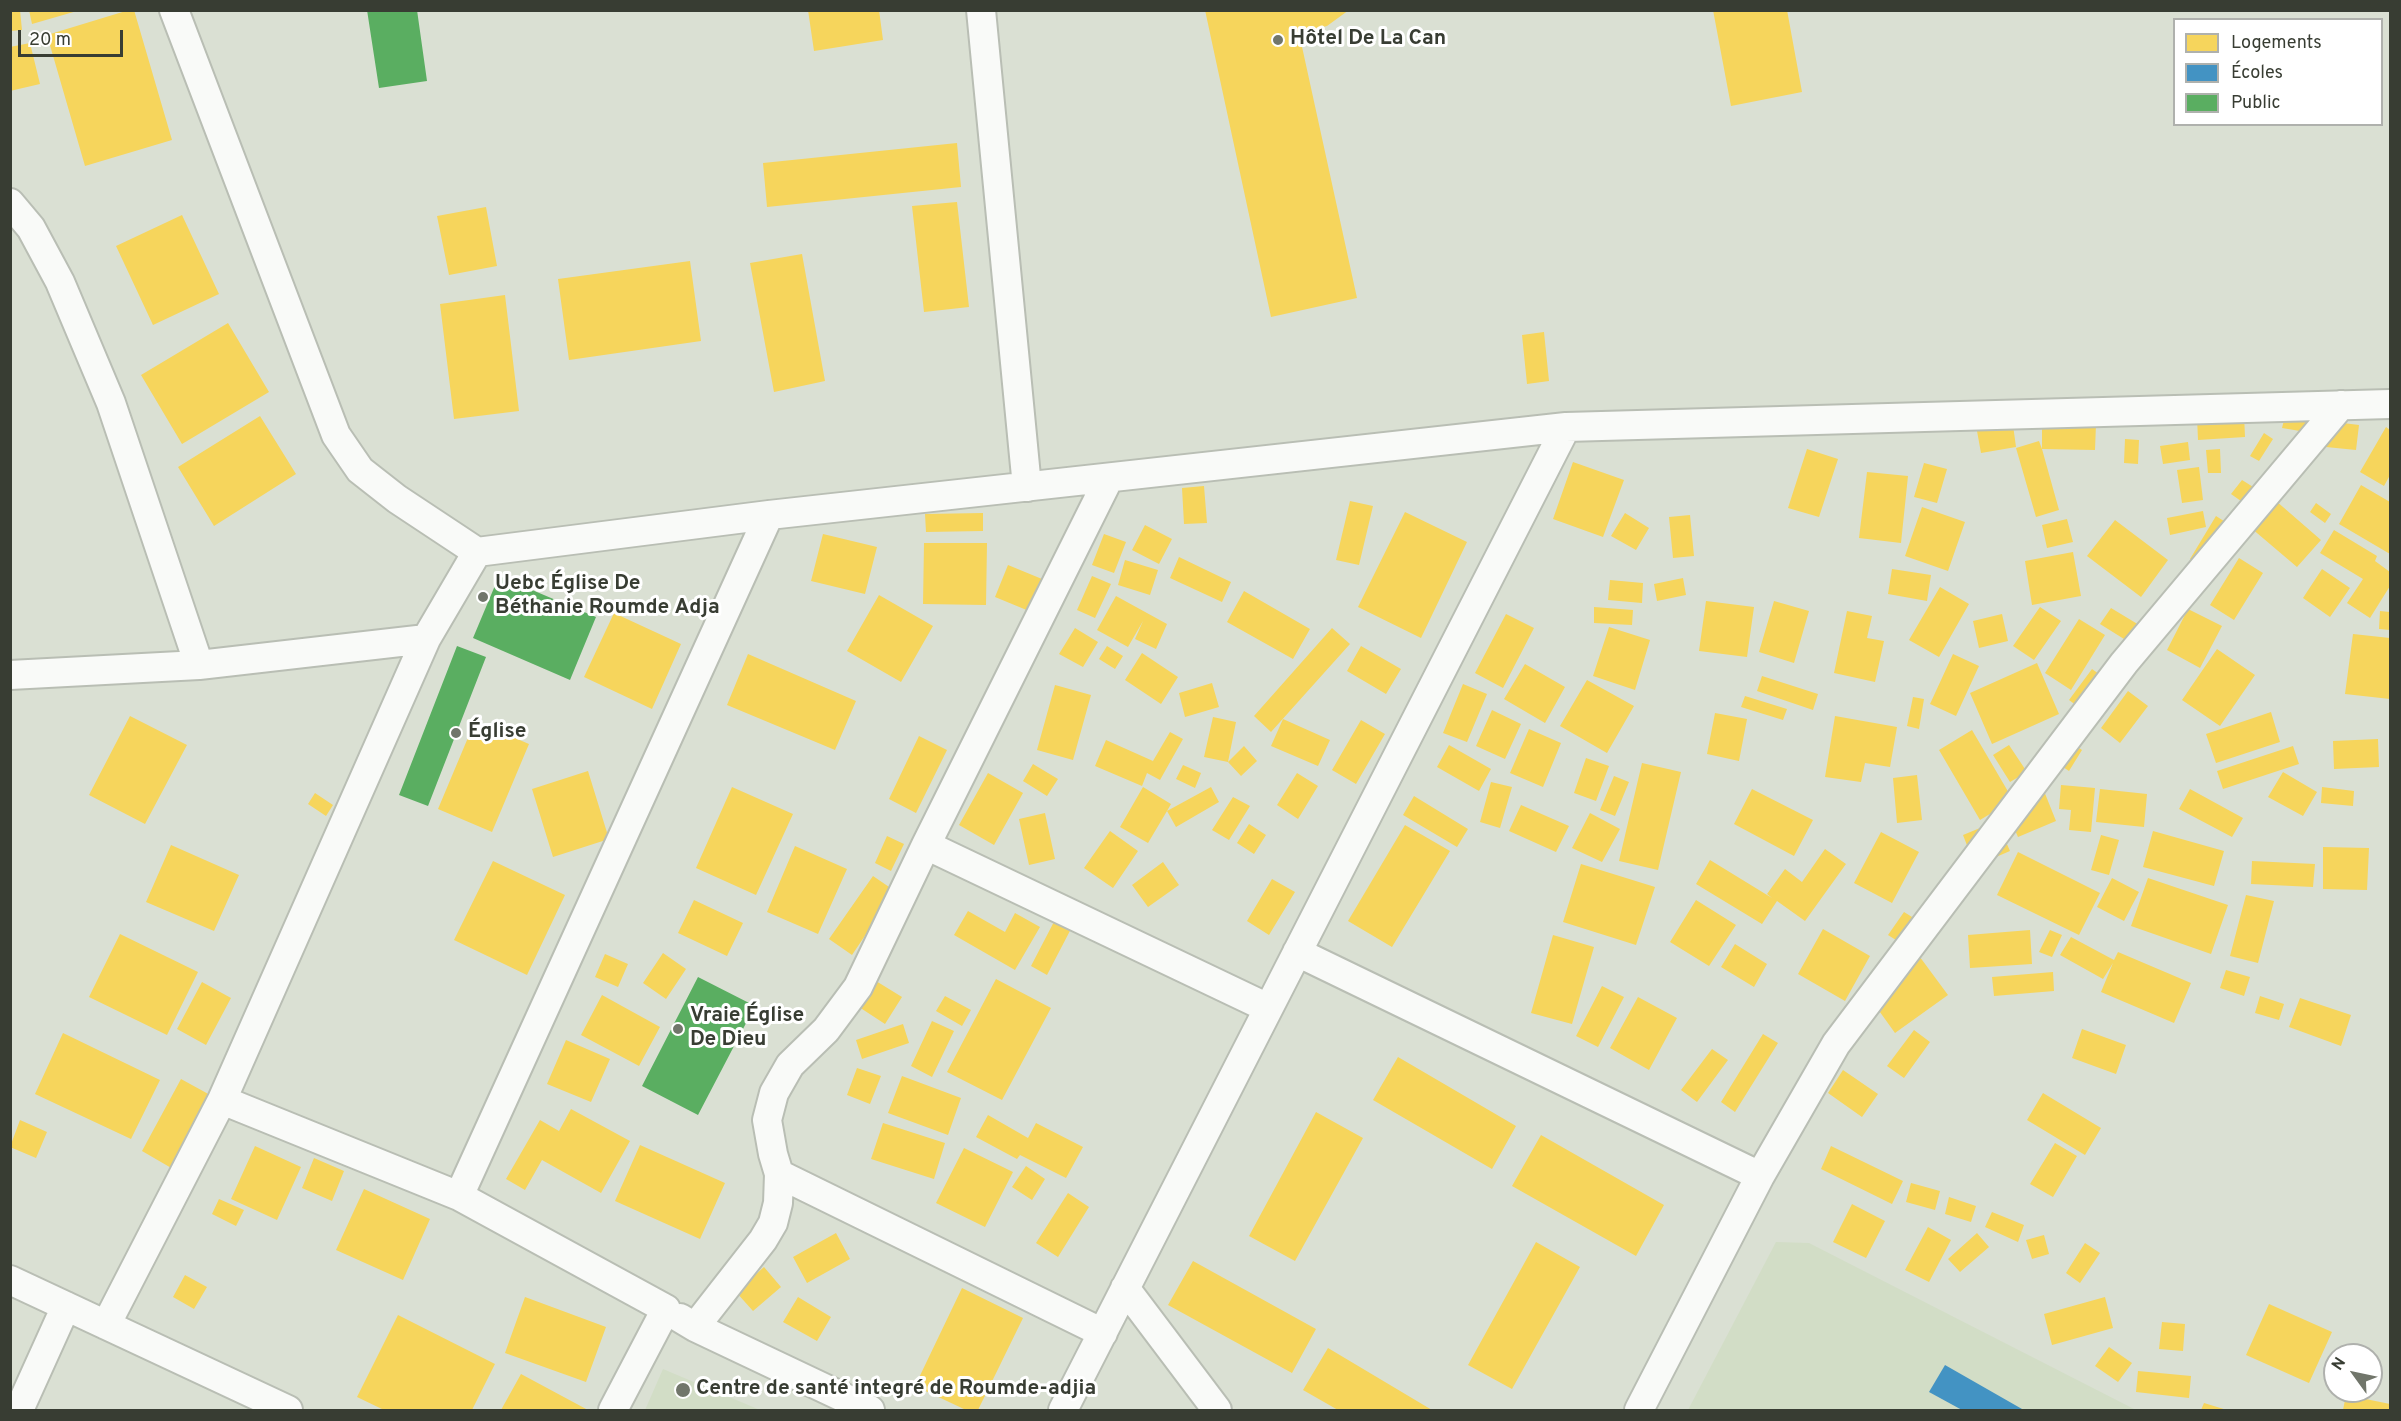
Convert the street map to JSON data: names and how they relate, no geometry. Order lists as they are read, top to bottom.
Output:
{
  "places": [
    "Hôtel De La Can",
    "Uebc Église De Béthanie Roumde Adja",
    "Église",
    "Vraie Église De Dieu",
    "Centre de santé integré de Roumde-adjia"
  ],
  "legend": ["Logements", "Écoles", "Public"],
  "scale_bar": "20 m",
  "north": "top left"
}
